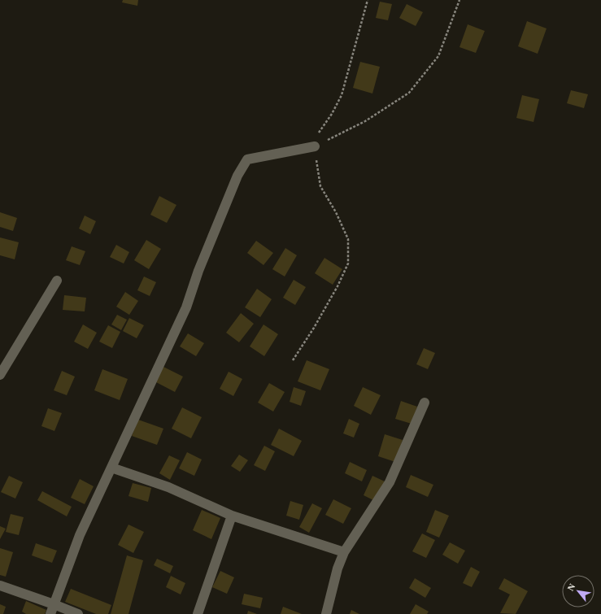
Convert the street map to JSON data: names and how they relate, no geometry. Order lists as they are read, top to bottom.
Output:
{
  "north": "top left"
}
